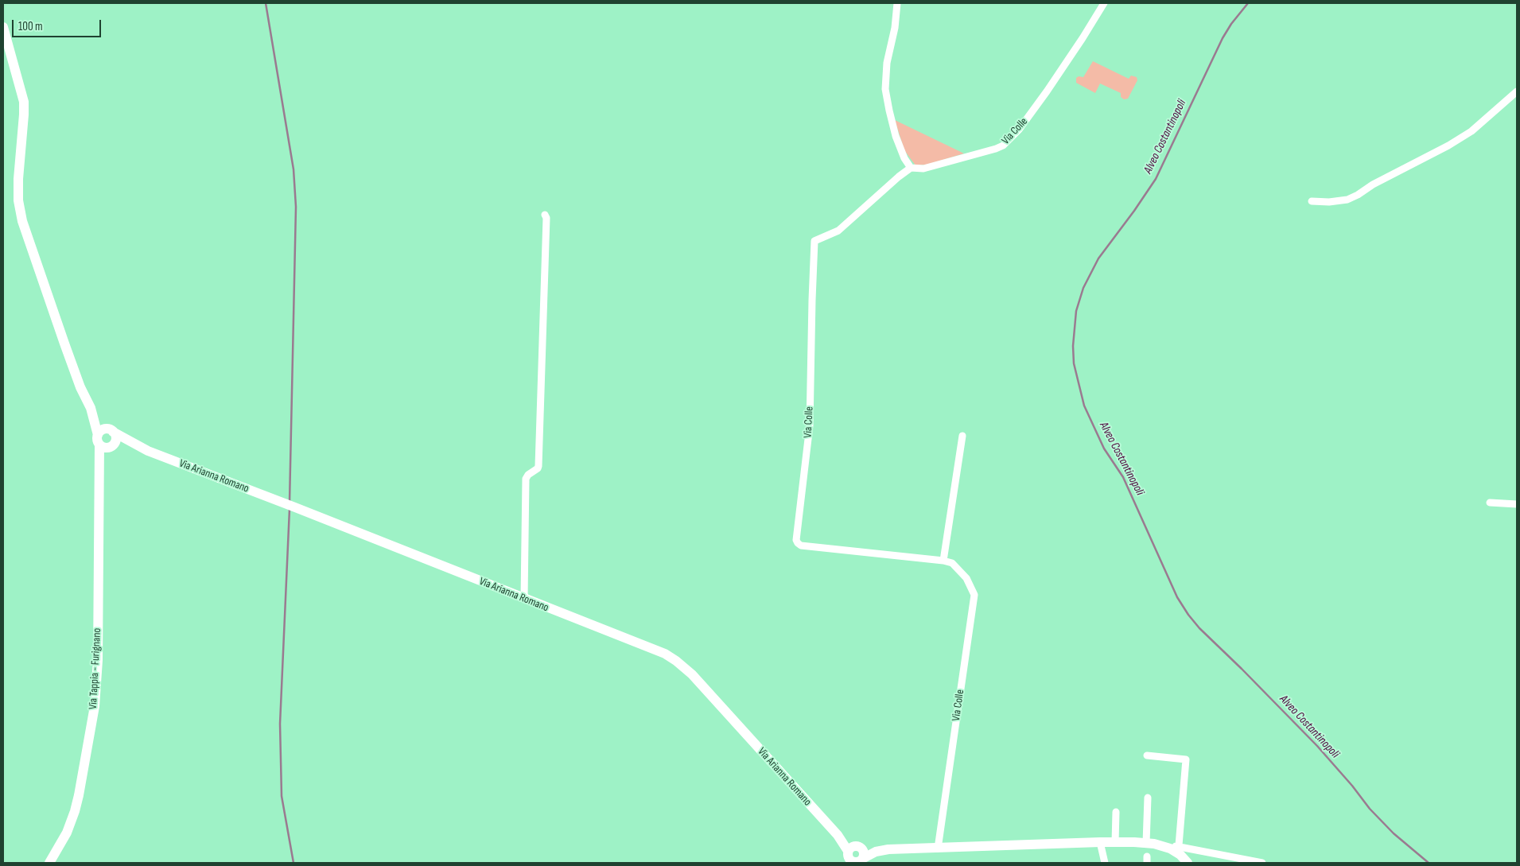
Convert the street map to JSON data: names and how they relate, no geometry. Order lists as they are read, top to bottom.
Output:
{
  "streets": {
    "street": ["Via Colle", "Via Arianna Romano", "Via Tappia - Furignano"]
  },
  "crossings": [
    ["Via Colle", "Via Arianna Romano"],
    ["Via Arianna Romano", "Via Tappia - Furignano"]
  ],
  "water": ["Alveo Costantinopoli"],
  "scale_bar": "100 m"
}
